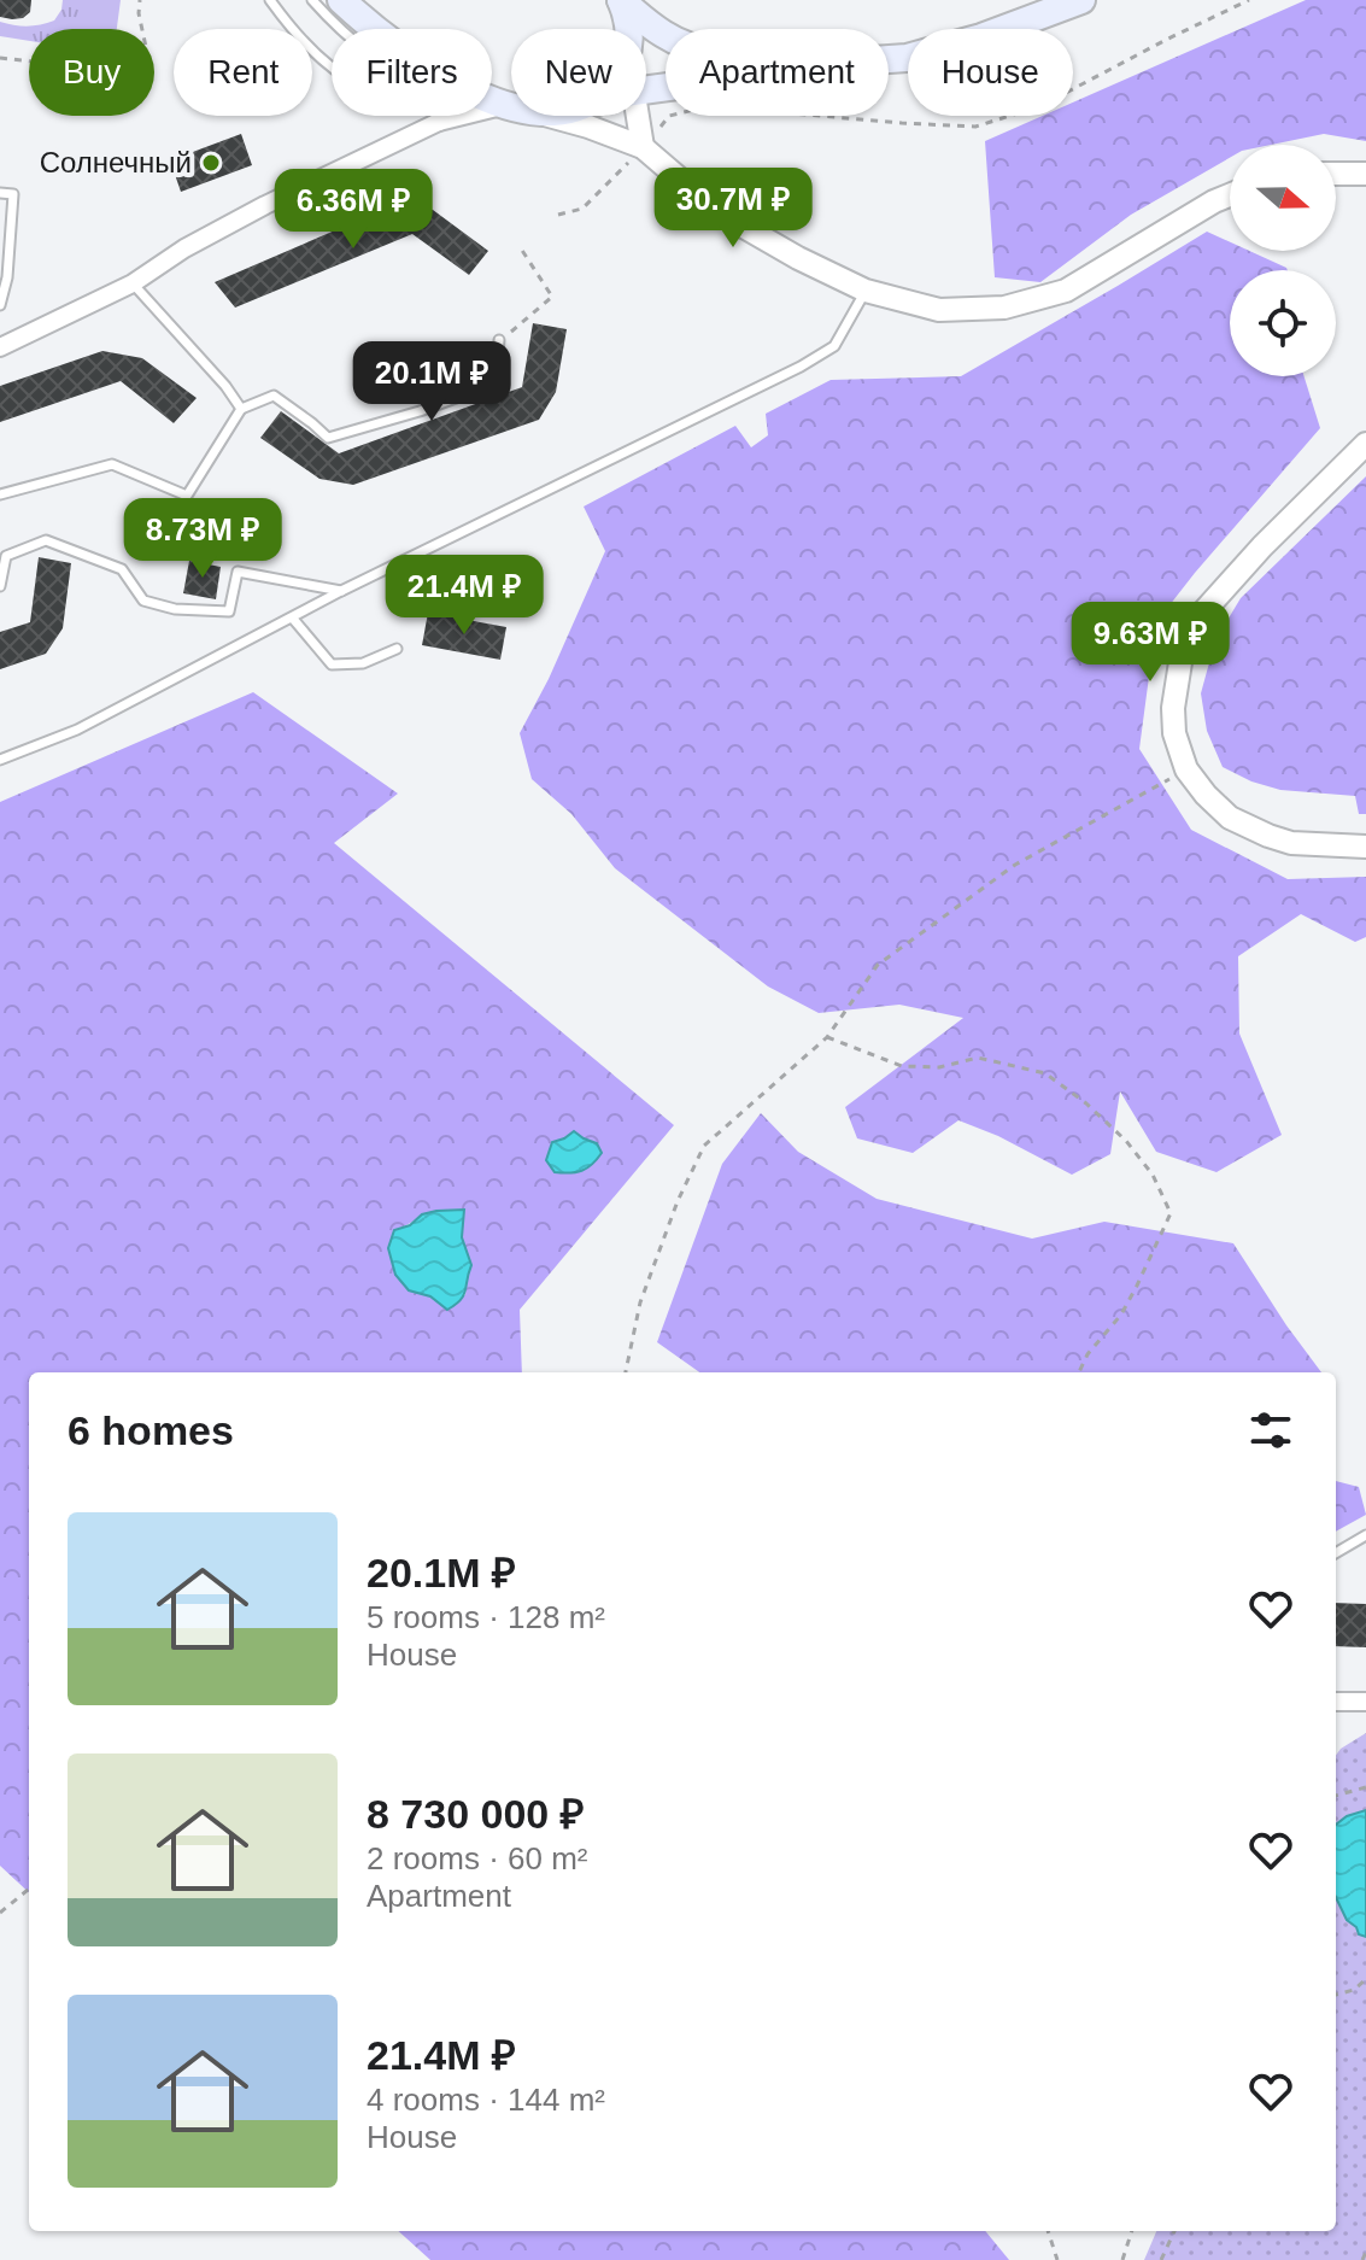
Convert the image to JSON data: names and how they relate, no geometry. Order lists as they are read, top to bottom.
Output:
{
  "places": ["Солнечный"],
  "north": "right",
  "page": {
    "chip": [
      "Buy",
      "Rent",
      "Filters",
      "New",
      "Apartment",
      "House"
    ],
    "price": [
      "30.7M ₽",
      "6.36M ₽",
      "20.1M ₽",
      "8.73M ₽",
      "21.4M ₽",
      "9.63M ₽"
    ],
    "heading": "6 homes",
    "list": [
      {
        "name": "20.1M ₽",
        "note": "5 rooms · 128 m² · House"
      },
      {
        "name": "8 730 000 ₽",
        "note": "2 rooms · 60 m² · Apartment"
      },
      {
        "name": "21.4M ₽",
        "note": "4 rooms · 144 m² · House"
      }
    ]
  }
}
